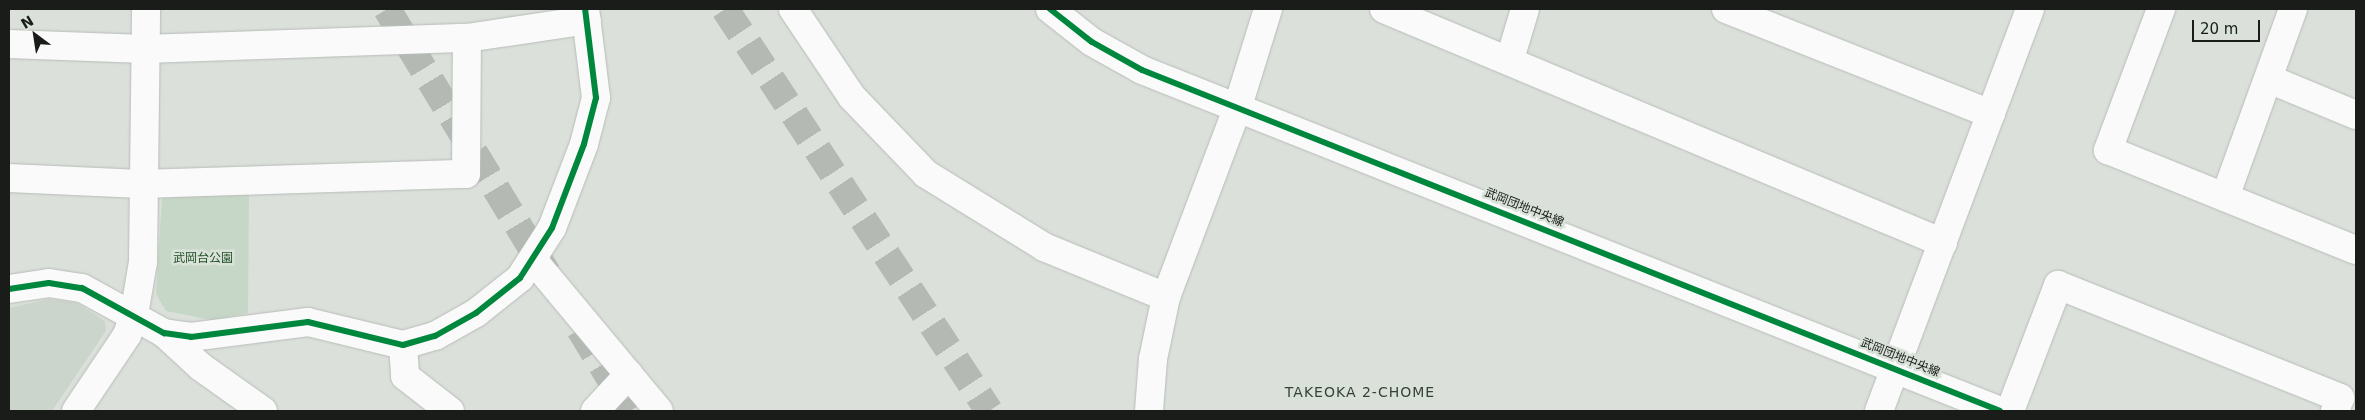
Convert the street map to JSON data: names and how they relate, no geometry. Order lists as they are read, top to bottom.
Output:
{
  "streets": {
    "street": ["武岡団地中央線"]
  },
  "districts": ["TAKEOKA 2-CHOME"],
  "parks": ["武岡台公園"],
  "scale_bar": "20 m",
  "north": "top left"
}
